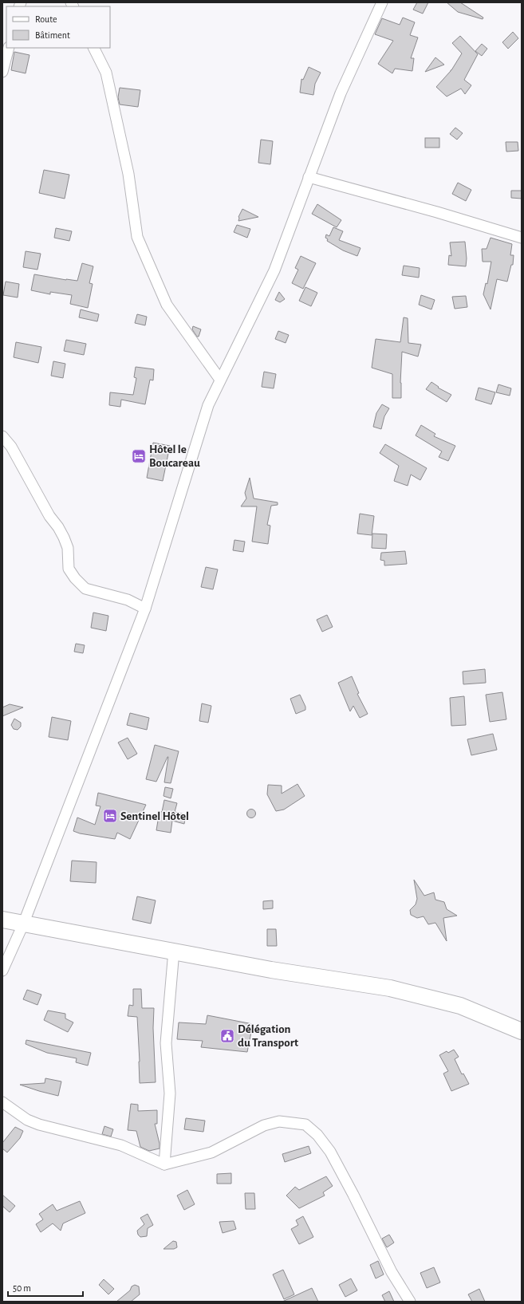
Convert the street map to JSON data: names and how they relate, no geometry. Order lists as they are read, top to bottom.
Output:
{
  "places": {
    "hotel": ["Hôtel le Boucareau", "Sentinel Hôtel"],
    "public building": ["Délégation du Transport"]
  },
  "legend": ["Route", "Bâtiment"],
  "scale_bar": "50 m"
}
